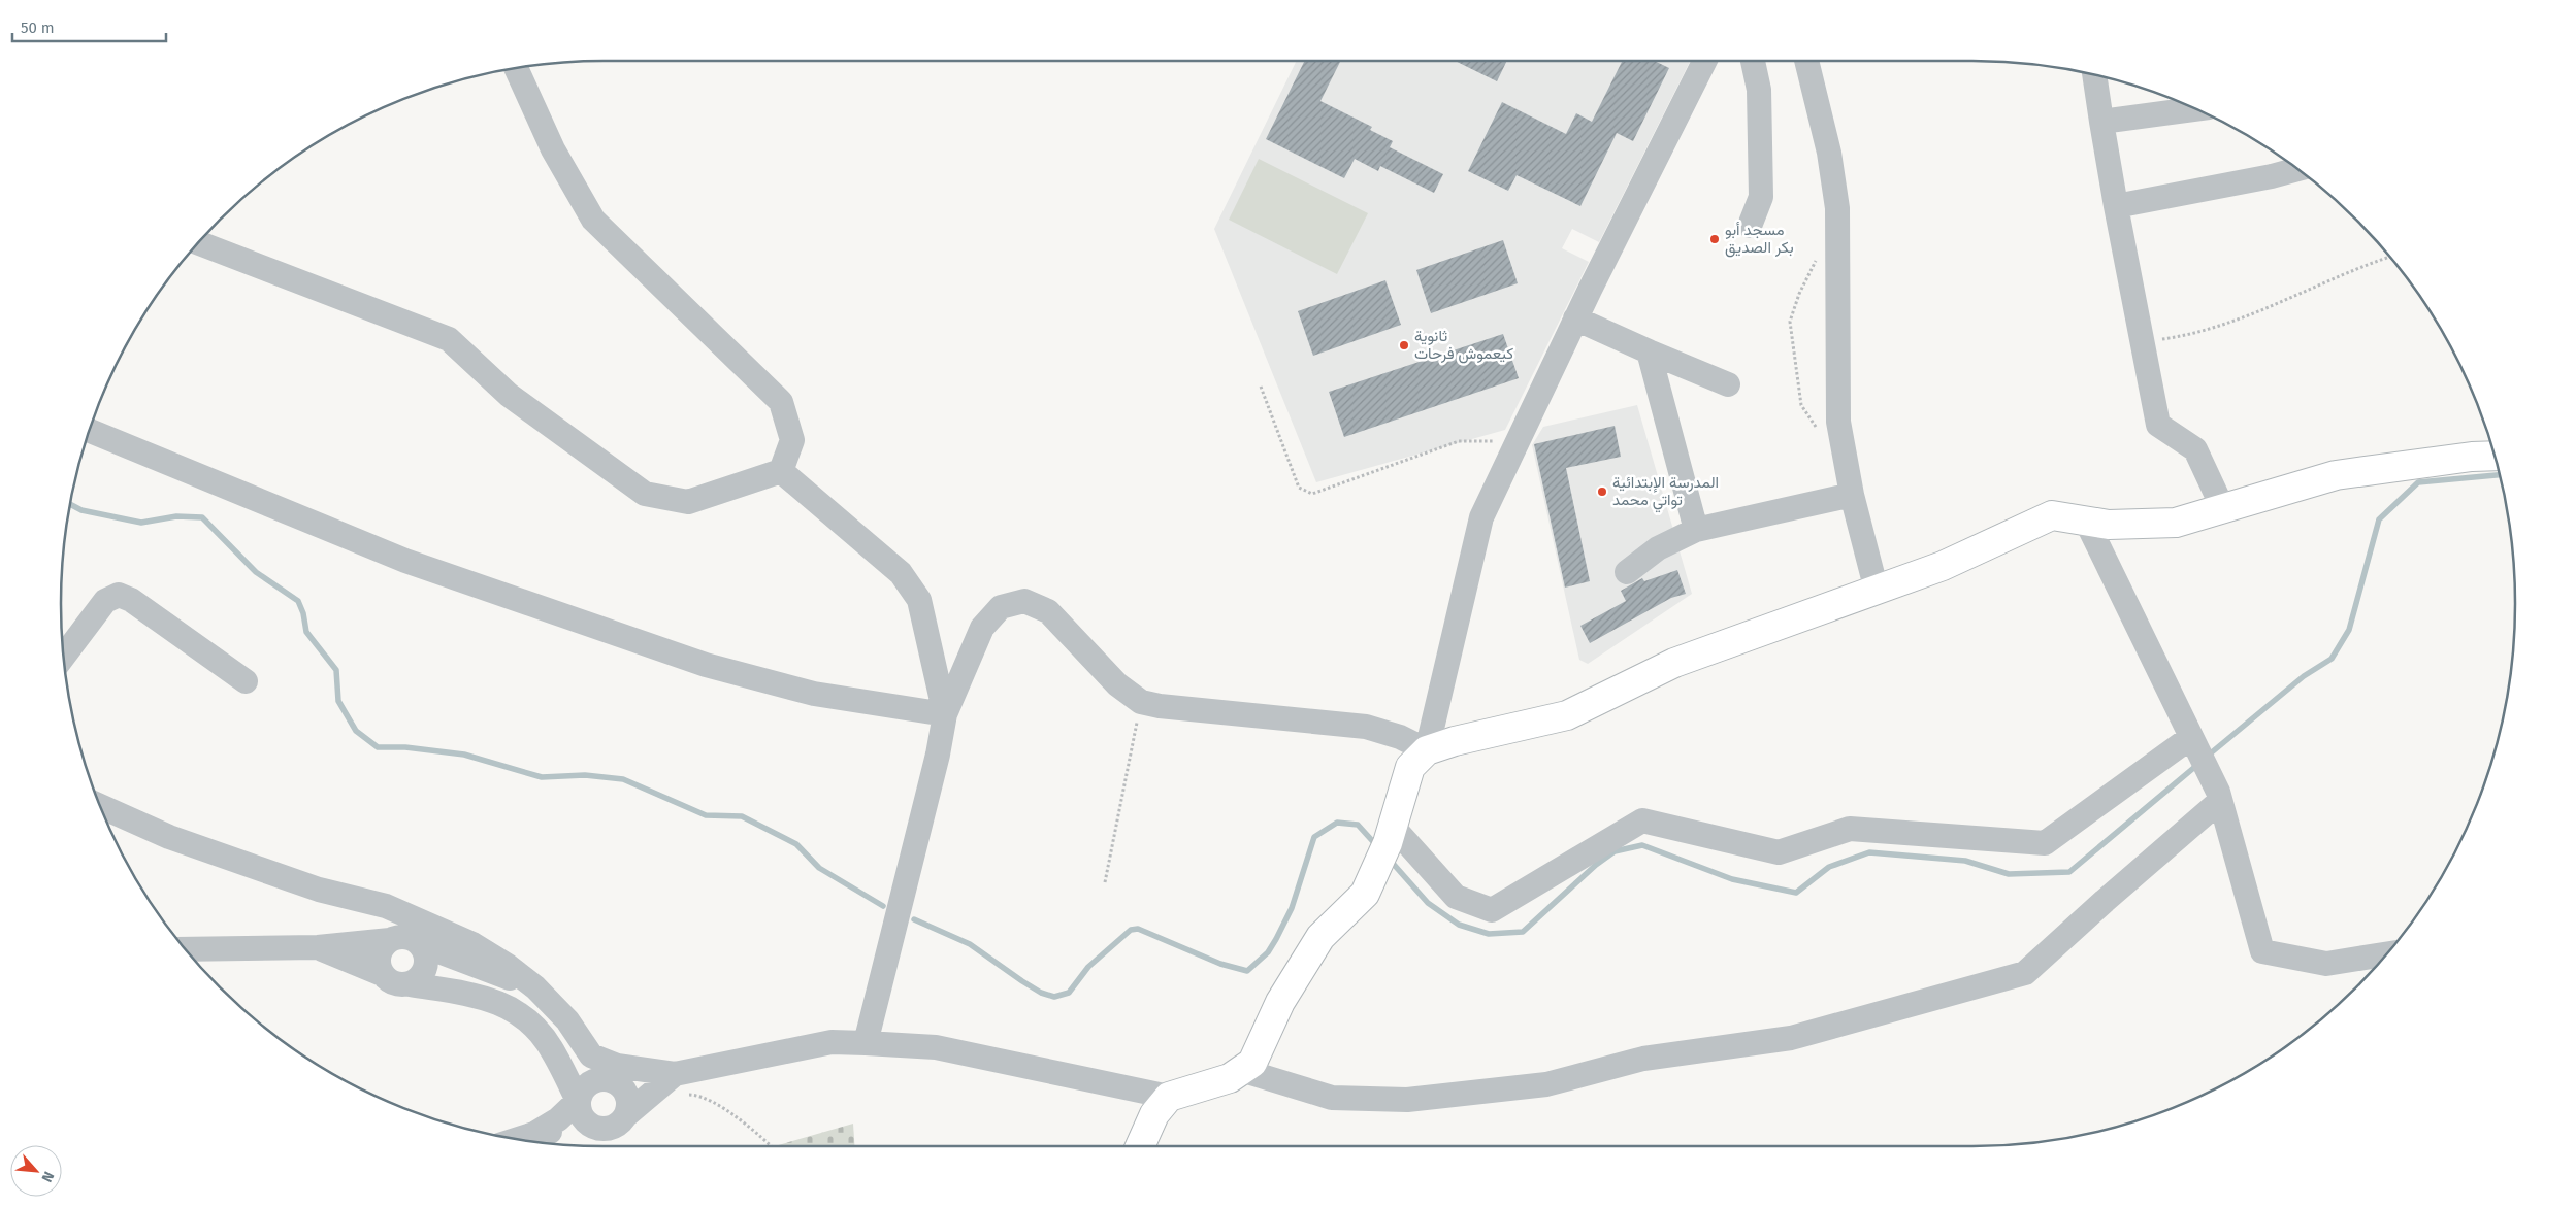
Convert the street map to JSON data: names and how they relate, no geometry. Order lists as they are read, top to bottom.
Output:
{
  "places": ["مسجد أبو بكر الصديق", "ثانوية كيعموش فرحات", "المدرسة الإبتدائية تواتي محمد"],
  "scale_bar": "50 m",
  "north": "bottom right"
}
